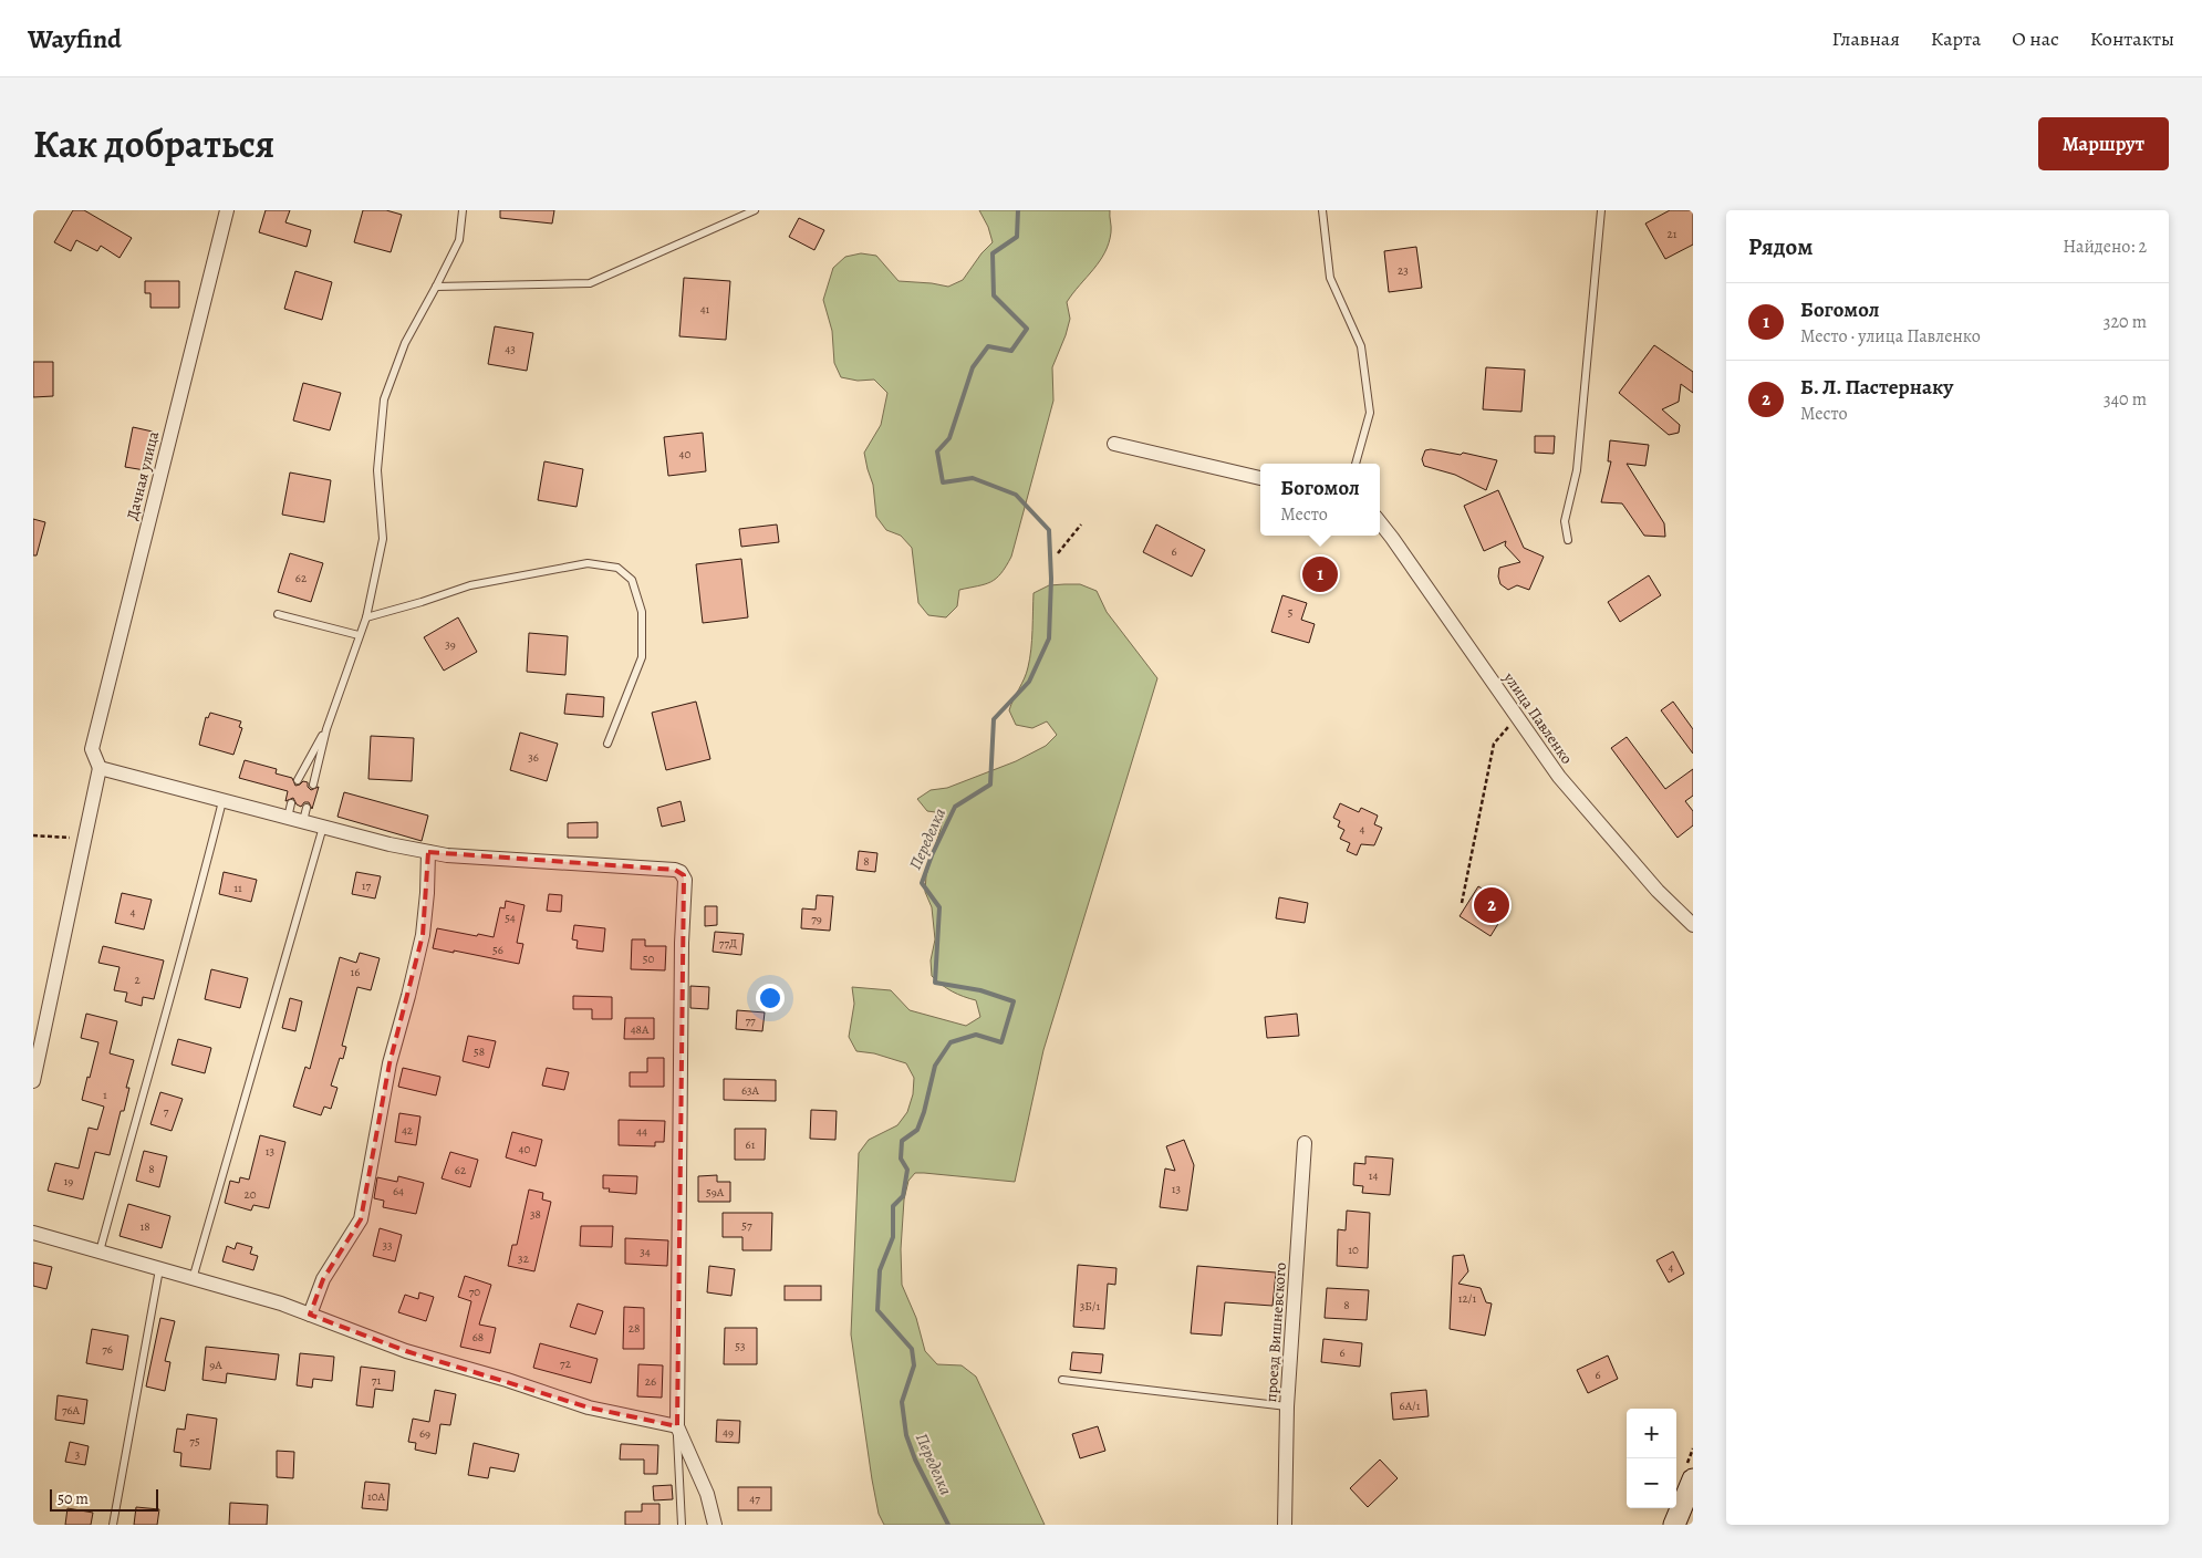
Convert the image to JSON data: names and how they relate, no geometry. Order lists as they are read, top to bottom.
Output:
{
  "streets": {
    "street": ["Дачная улица", "улица Павленко", "проезд Вишневского"]
  },
  "water": ["Переделка"],
  "house_numbers": [
    "21",
    "23",
    "41",
    "43",
    "40",
    "6",
    "62",
    "5",
    "39",
    "36",
    "4",
    "8",
    "17",
    "11",
    "4",
    "54",
    "79",
    "77Д",
    "56",
    "50",
    "16",
    "2",
    "77",
    "48А",
    "58",
    "63А",
    "1",
    "7",
    "42",
    "44",
    "61",
    "40",
    "13",
    "8",
    "62",
    "14",
    "19",
    "13",
    "64",
    "59А",
    "20",
    "38",
    "57",
    "18",
    "33",
    "10",
    "34",
    "32",
    "4",
    "70",
    "12/1",
    "8",
    "3Б/1",
    "28",
    "68",
    "53",
    "76",
    "6",
    "72",
    "9А",
    "6",
    "71",
    "26",
    "6А/1",
    "76А",
    "49",
    "69",
    "75",
    "3",
    "10А",
    "47"
  ],
  "scale_bar": "50 m",
  "page": {
    "header": "Wayfind",
    "nav": [
      "Главная",
      "Карта",
      "О нас",
      "Контакты"
    ],
    "title": "Как добраться",
    "buttons": "Маршрут",
    "heading": ["Рядом", "Найдено: 2"],
    "list": [
      {
        "mark": "1",
        "name": "Богомол",
        "note": "Место · улица Павленко",
        "value": "320 m"
      },
      {
        "mark": "2",
        "name": "Б. Л. Пастернаку",
        "note": "Место",
        "value": "340 m"
      }
    ],
    "popup": ["Богомол", "Место"],
    "pins": ["1", "2"],
    "map_buttons": ["+", "−"],
    "scale": "50 m"
  }
}
